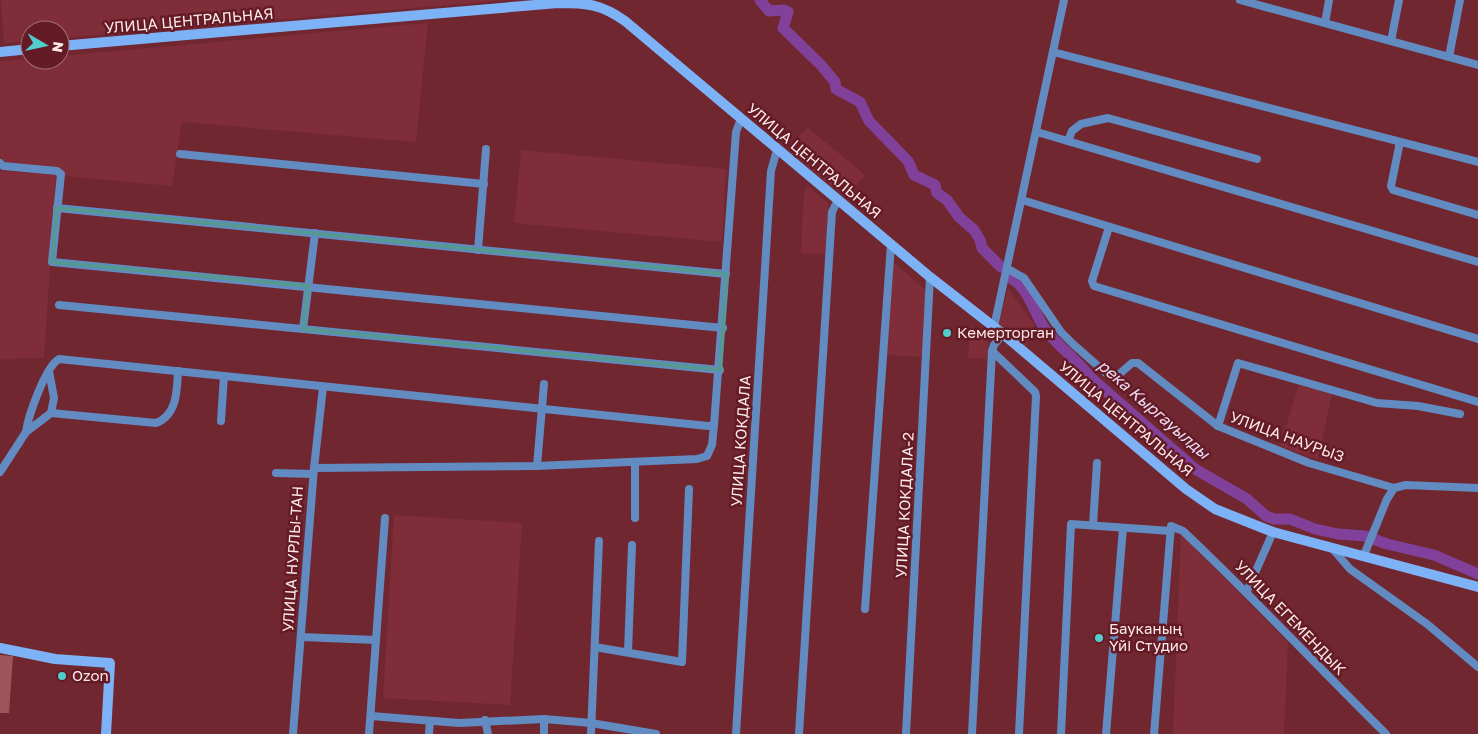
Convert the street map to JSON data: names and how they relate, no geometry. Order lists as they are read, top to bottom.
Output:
{
  "streets": {
    "main road": ["УЛИЦА ЦЕНТРАЛЬНАЯ"],
    "street": [
      "УЛИЦА НАУРЫЗ",
      "УЛИЦА КОКДАЛА",
      "УЛИЦА КОКДАЛА-2",
      "УЛИЦА НУРЛЫ-ТАН",
      "УЛИЦА ЕГЕМЕНДЫК"
    ]
  },
  "crossings": [
    ["УЛИЦА ЦЕНТРАЛЬНАЯ", "УЛИЦА КОКДАЛА"],
    ["УЛИЦА ЦЕНТРАЛЬНАЯ", "УЛИЦА КОКДАЛА-2"]
  ],
  "water": ["река Кыргауылды"],
  "places": ["Кемерторган", "Бауканың Үйі Студио", "Ozon"],
  "north": "right"
}
